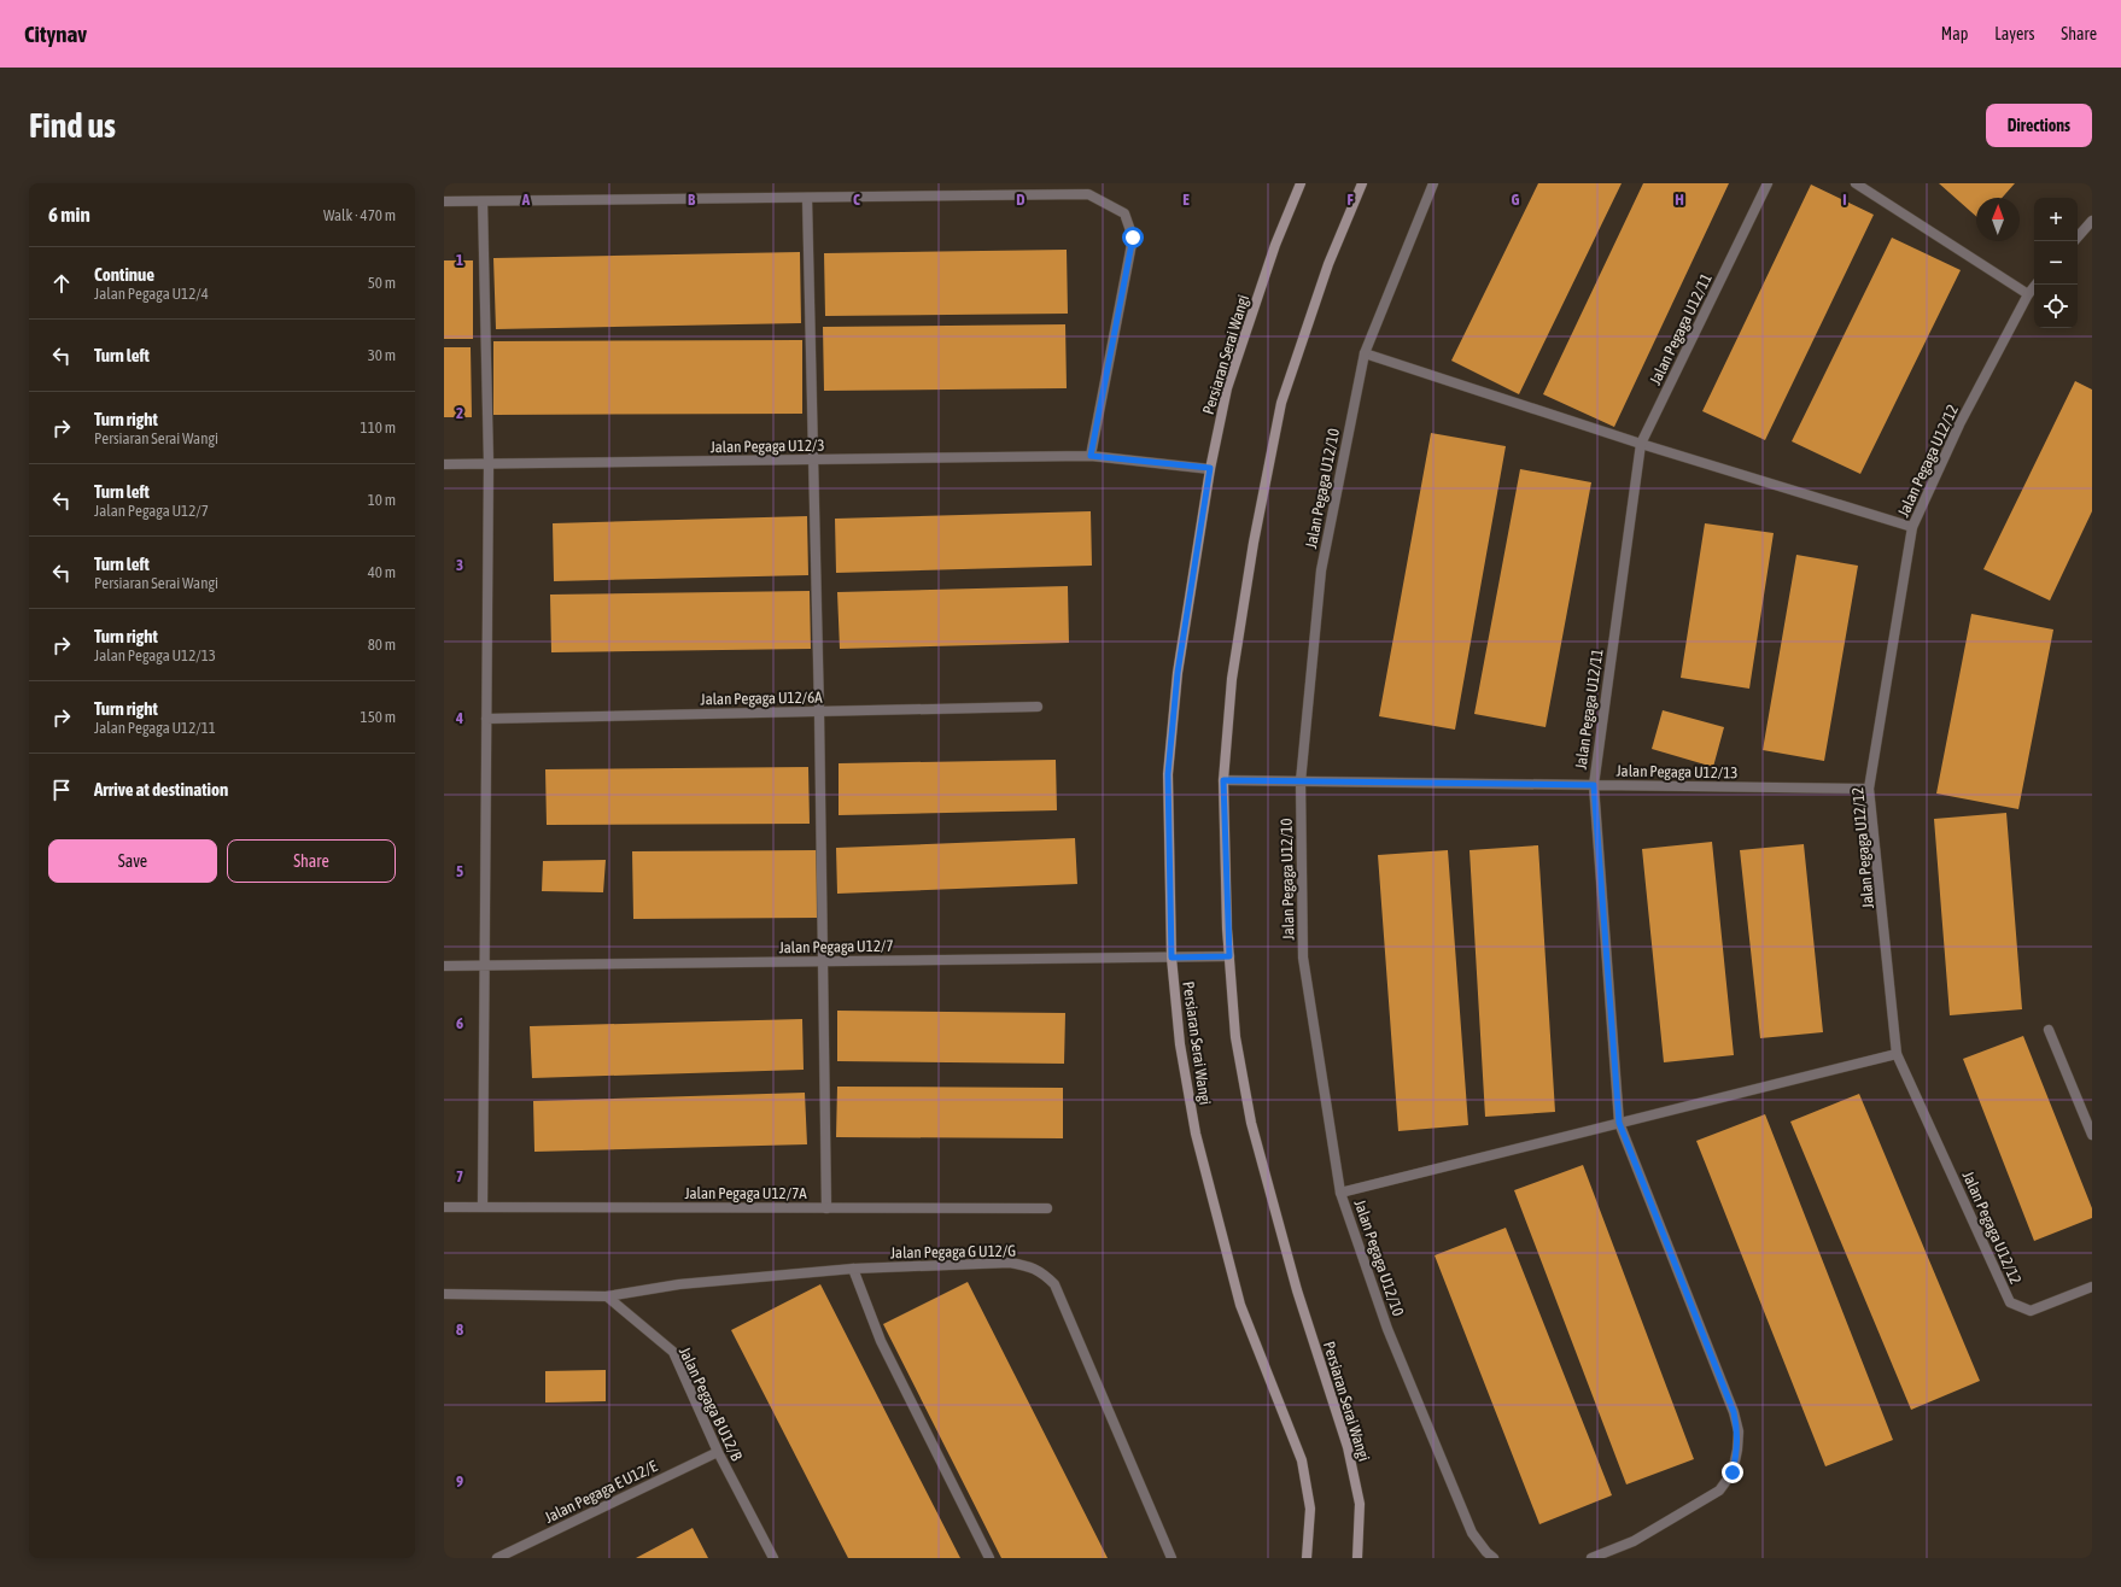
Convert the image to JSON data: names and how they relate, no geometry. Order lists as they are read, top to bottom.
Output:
{
  "streets": {
    "street": [
      "Jalan Pegaga U12/11",
      "Persiaran Serai Wangi",
      "Jalan Pegaga U12/3",
      "Jalan Pegaga U12/12",
      "Jalan Pegaga U12/10",
      "Jalan Pegaga U12/6A",
      "Jalan Pegaga U12/13",
      "Jalan Pegaga U12/7",
      "Jalan Pegaga U12/7A",
      "Jalan Pegaga G U12/G",
      "Jalan Pegaga B U12/B",
      "Jalan Pegaga E U12/E"
    ]
  },
  "crossings": [
    ["Jalan Pegaga U12/11", "Jalan Pegaga U12/13"],
    ["Persiaran Serai Wangi", "Jalan Pegaga U12/3"],
    ["Persiaran Serai Wangi", "Jalan Pegaga U12/13"],
    ["Persiaran Serai Wangi", "Jalan Pegaga U12/7"],
    ["Jalan Pegaga U12/12", "Jalan Pegaga U12/13"],
    ["Jalan Pegaga U12/10", "Jalan Pegaga U12/13"],
    ["Jalan Pegaga G U12/G", "Jalan Pegaga B U12/B"],
    ["Jalan Pegaga B U12/B", "Jalan Pegaga E U12/E"]
  ],
  "north": "top",
  "page": {
    "header": "Citynav",
    "nav": ["Map", "Layers", "Share"],
    "buttons": [
      "Directions",
      ["Save", "Share"]
    ],
    "title": "Find us",
    "heading": ["6 min", "Walk · 470 m"],
    "map_buttons": ["+", "−"],
    "list": [
      ["Continue", "Jalan Pegaga U12/4", "50 m"],
      ["Turn left", "30 m"],
      ["Turn right", "Persiaran Serai Wangi", "110 m"],
      ["Turn left", "Jalan Pegaga U12/7", "10 m"],
      ["Turn left", "Persiaran Serai Wangi", "40 m"],
      ["Turn right", "Jalan Pegaga U12/13", "80 m"],
      ["Turn right", "Jalan Pegaga U12/11", "150 m"],
      "Arrive at destination"
    ]
  },
  "grid": {
    "columns": [
      "A",
      "B",
      "C",
      "D",
      "E",
      "F",
      "G",
      "H",
      "I"
    ],
    "rows": [
      "1",
      "2",
      "3",
      "4",
      "5",
      "6",
      "7",
      "8",
      "9"
    ]
  }
}
